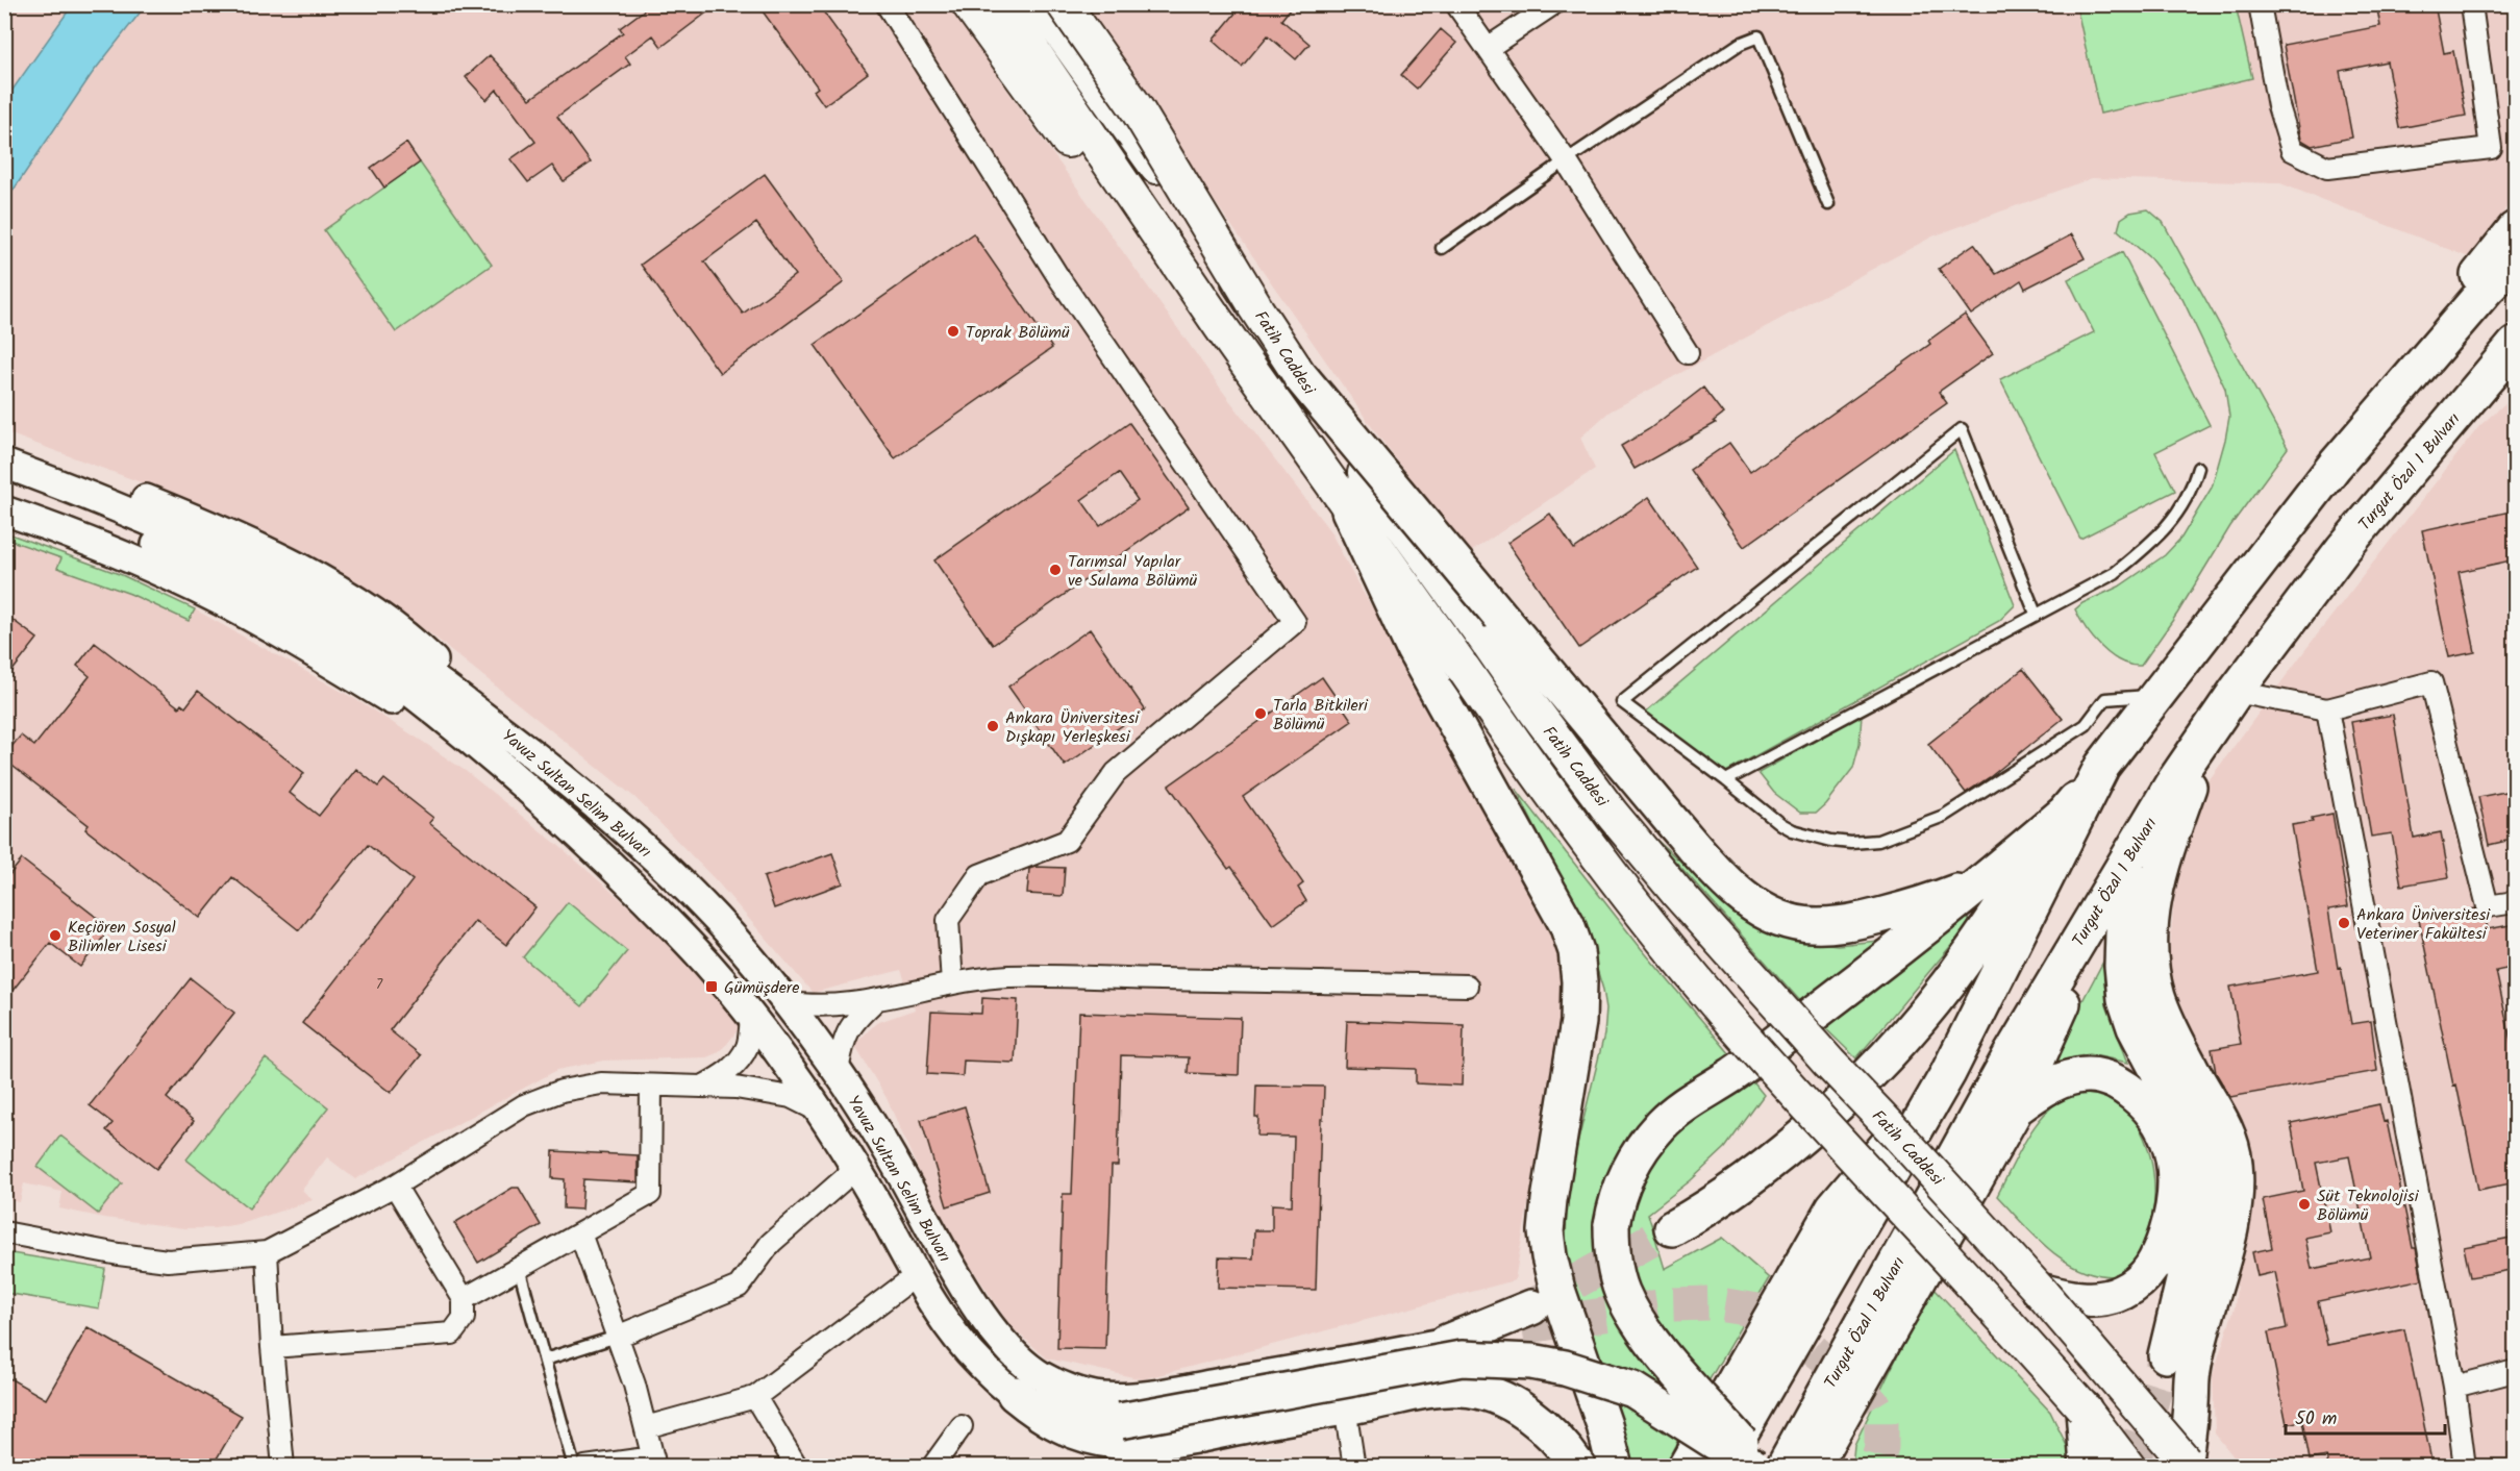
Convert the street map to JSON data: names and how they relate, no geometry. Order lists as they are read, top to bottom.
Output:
{
  "streets": {
    "highway": ["Turgut Özal 1 Bulvarı"],
    "main road": ["Fatih Caddesi", "Yavuz Sultan Selim Bulvarı"]
  },
  "places": {
    "other": [
      "Toprak Bölümü",
      "Tarımsal Yapılar ve Sulama Bölümü",
      "Tarla Bitkileri Bölümü",
      "Ankara Üniversitesi Dışkapı Yerleşkesi",
      "Ankara Üniversitesi Veteriner Fakültesi",
      "Keçiören Sosyal Bilimler Lisesi",
      "Süt Teknolojisi Bölümü"
    ],
    "transit": ["Gümüşdere"]
  },
  "house_numbers": ["7"],
  "scale_bar": "50 m"
}
